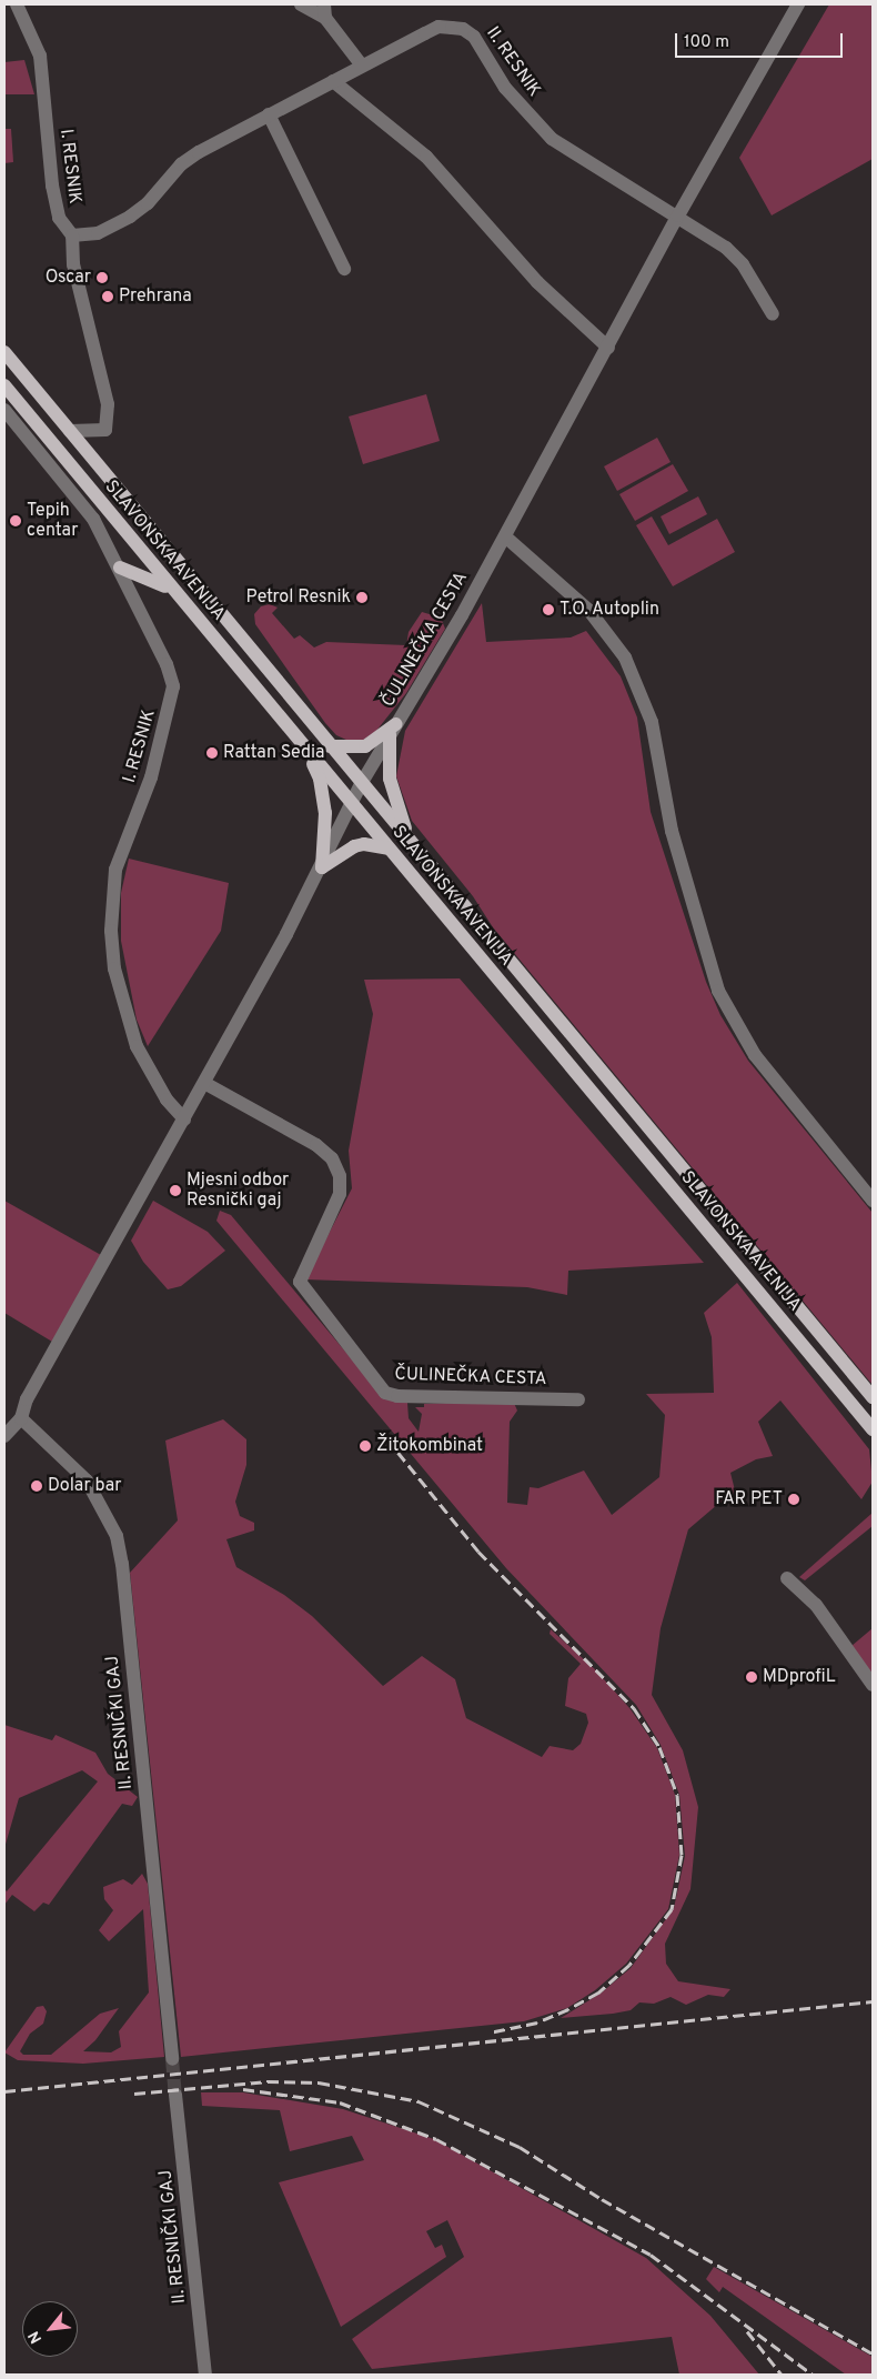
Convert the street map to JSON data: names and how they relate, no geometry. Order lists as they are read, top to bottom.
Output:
{
  "streets": {
    "main road": ["SLAVONSKA AVENIJA"],
    "street": [
      "II. RESNIK",
      "I. RESNIK",
      "ČULINEČKA CESTA",
      "II. RESNIČKI GAJ"
    ]
  },
  "crossings": [
    ["II. RESNIK", "I. RESNIK"],
    ["II. RESNIK", "ČULINEČKA CESTA"],
    ["I. RESNIK", "SLAVONSKA AVENIJA"],
    ["I. RESNIK", "ČULINEČKA CESTA"],
    ["SLAVONSKA AVENIJA", "ČULINEČKA CESTA"],
    ["ČULINEČKA CESTA", "II. RESNIČKI GAJ"]
  ],
  "places": [
    "Oscar",
    "Prehrana",
    "Tepih centar",
    "Petrol Resnik",
    "T.O. Autoplin",
    "Rattan Sedia",
    "Mjesni odbor Resnički gaj",
    "Žitokombinat",
    "Dolar bar",
    "FAR PET",
    "MDprofiL"
  ],
  "scale_bar": "100 m",
  "north": "bottom left"
}
